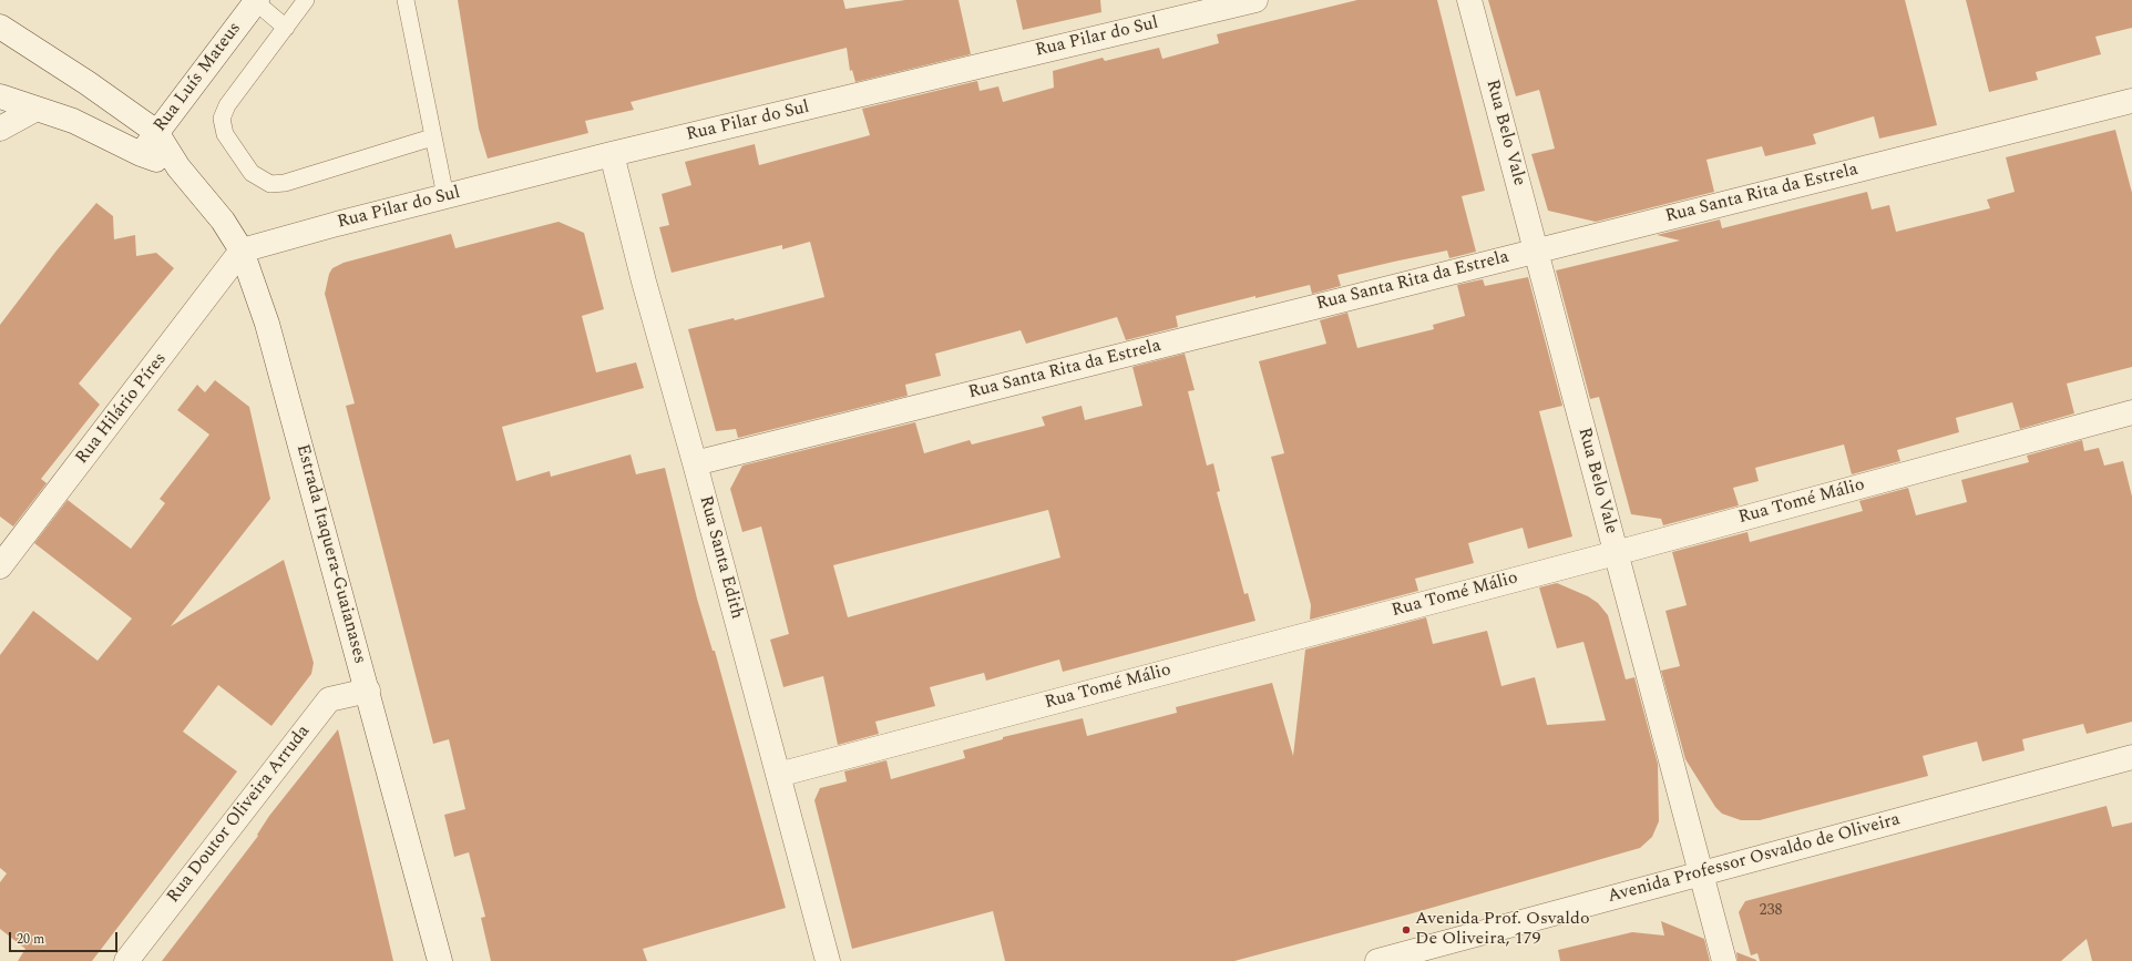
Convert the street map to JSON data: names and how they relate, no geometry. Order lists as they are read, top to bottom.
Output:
{
  "streets": {
    "street": [
      "Rua Pilar do Sul",
      "Rua Luís Mateus",
      "Rua Belo Vale",
      "Rua Santa Rita da Estrela",
      "Rua Hilário Píres",
      "Rua Tomé Málio",
      "Estrada Itaquera-Guaianases",
      "Rua Santa Edith",
      "Rua Doutor Oliveira Arruda",
      "Avenida Professor Osvaldo de Oliveira"
    ]
  },
  "crossings": [
    ["Rua Pilar do Sul", "Rua Hilário Píres"],
    ["Rua Pilar do Sul", "Estrada Itaquera-Guaianases"],
    ["Rua Pilar do Sul", "Rua Santa Edith"],
    ["Rua Luís Mateus", "Estrada Itaquera-Guaianases"],
    ["Rua Belo Vale", "Rua Santa Rita da Estrela"],
    ["Rua Belo Vale", "Rua Tomé Málio"],
    ["Rua Belo Vale", "Avenida Professor Osvaldo de Oliveira"],
    ["Rua Santa Rita da Estrela", "Rua Santa Edith"],
    ["Rua Hilário Píres", "Estrada Itaquera-Guaianases"],
    ["Rua Tomé Málio", "Rua Santa Edith"],
    ["Estrada Itaquera-Guaianases", "Rua Doutor Oliveira Arruda"]
  ],
  "places": ["Avenida Prof. Osvaldo De Oliveira, 179"],
  "house_numbers": ["238"],
  "scale_bar": "20 m"
}
